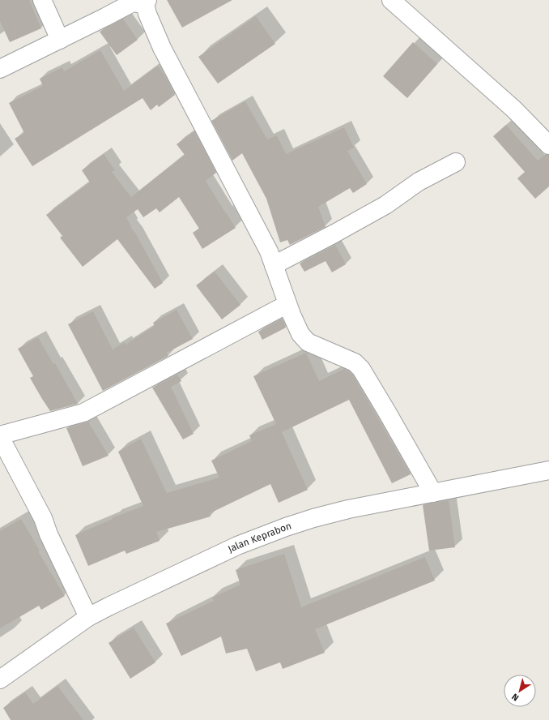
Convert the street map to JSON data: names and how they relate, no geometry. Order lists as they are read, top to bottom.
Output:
{
  "streets": {
    "street": ["Jalan Keprabon"]
  },
  "north": "bottom left"
}
